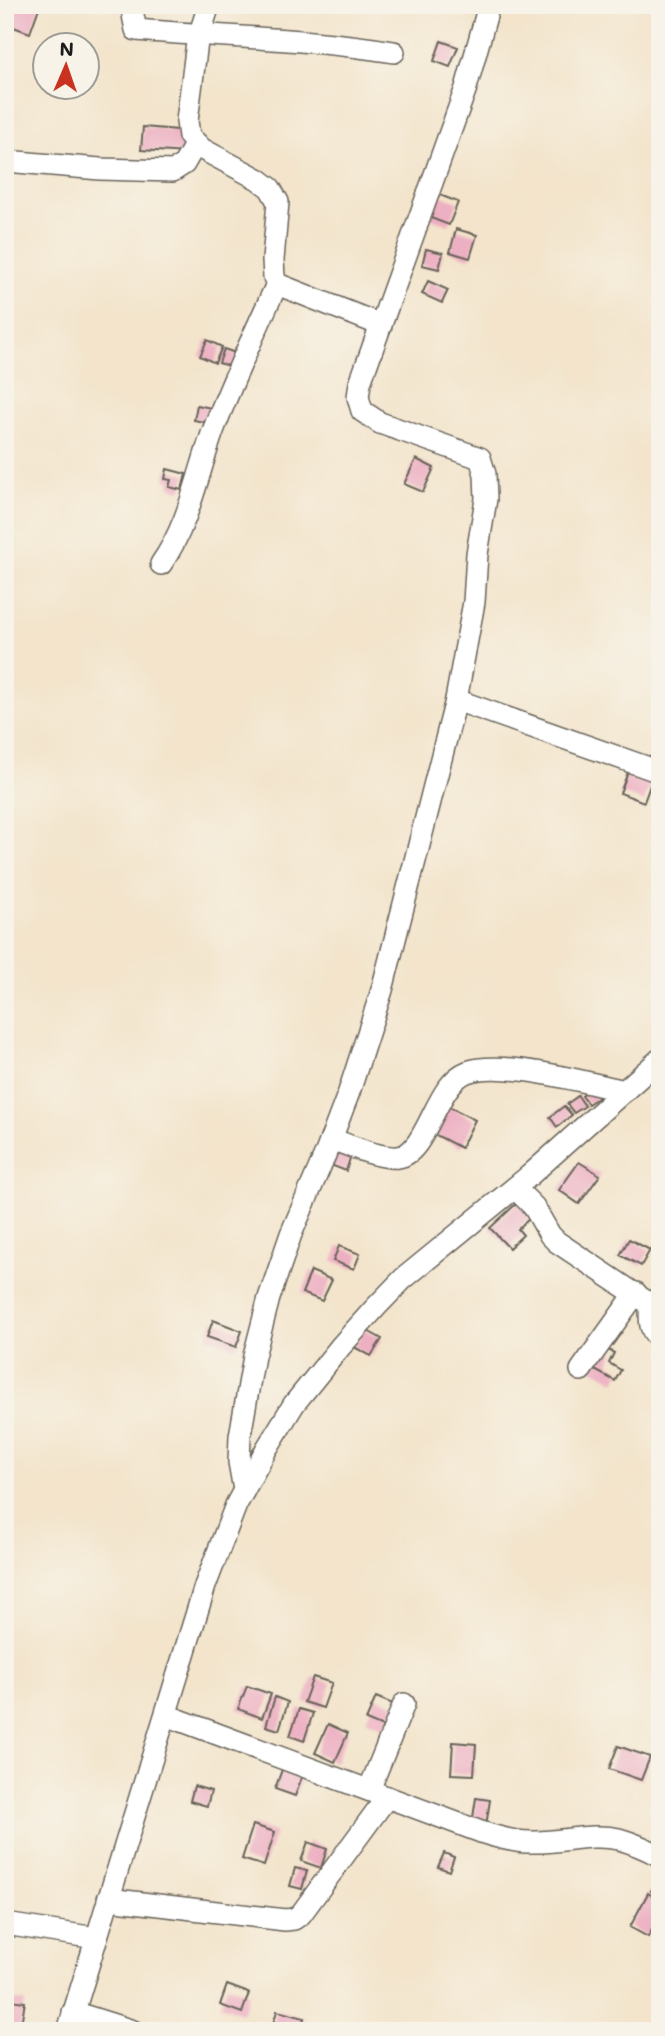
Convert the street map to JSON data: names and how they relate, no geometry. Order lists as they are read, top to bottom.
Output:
{
  "north": "top"
}
